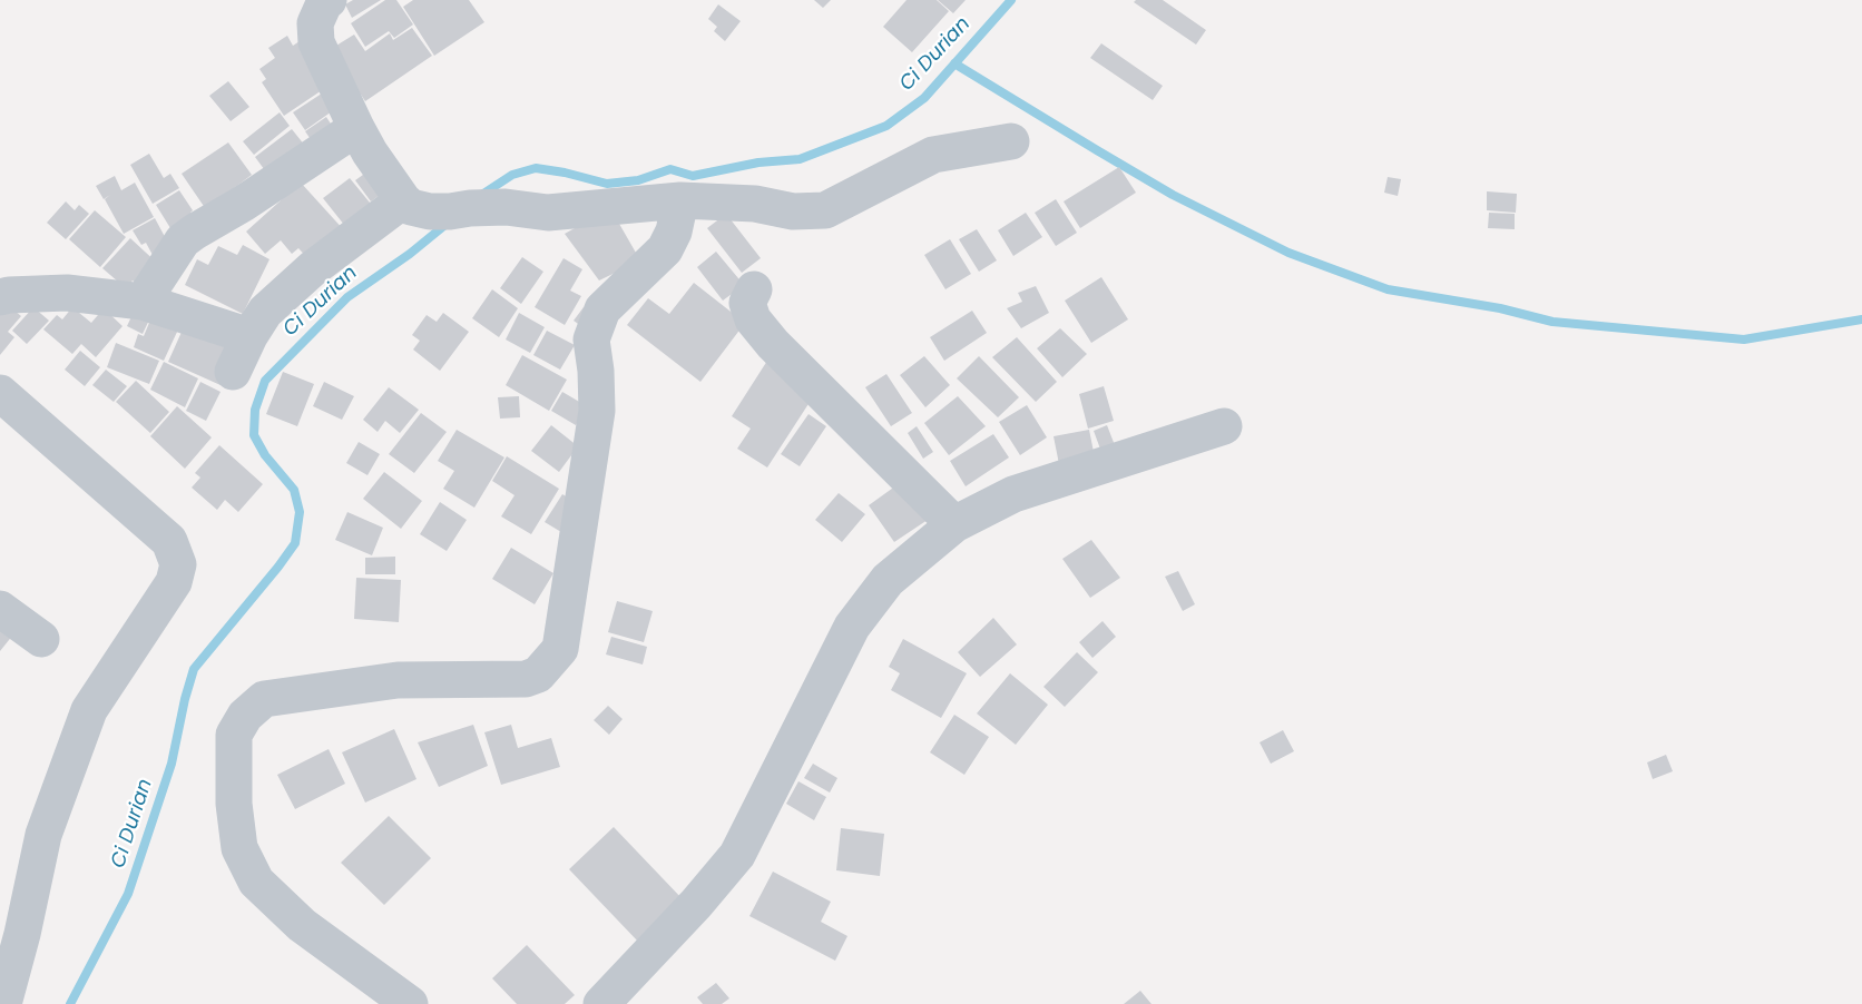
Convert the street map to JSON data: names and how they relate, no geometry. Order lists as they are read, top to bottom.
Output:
{
  "water": ["Ci Durian"]
}
